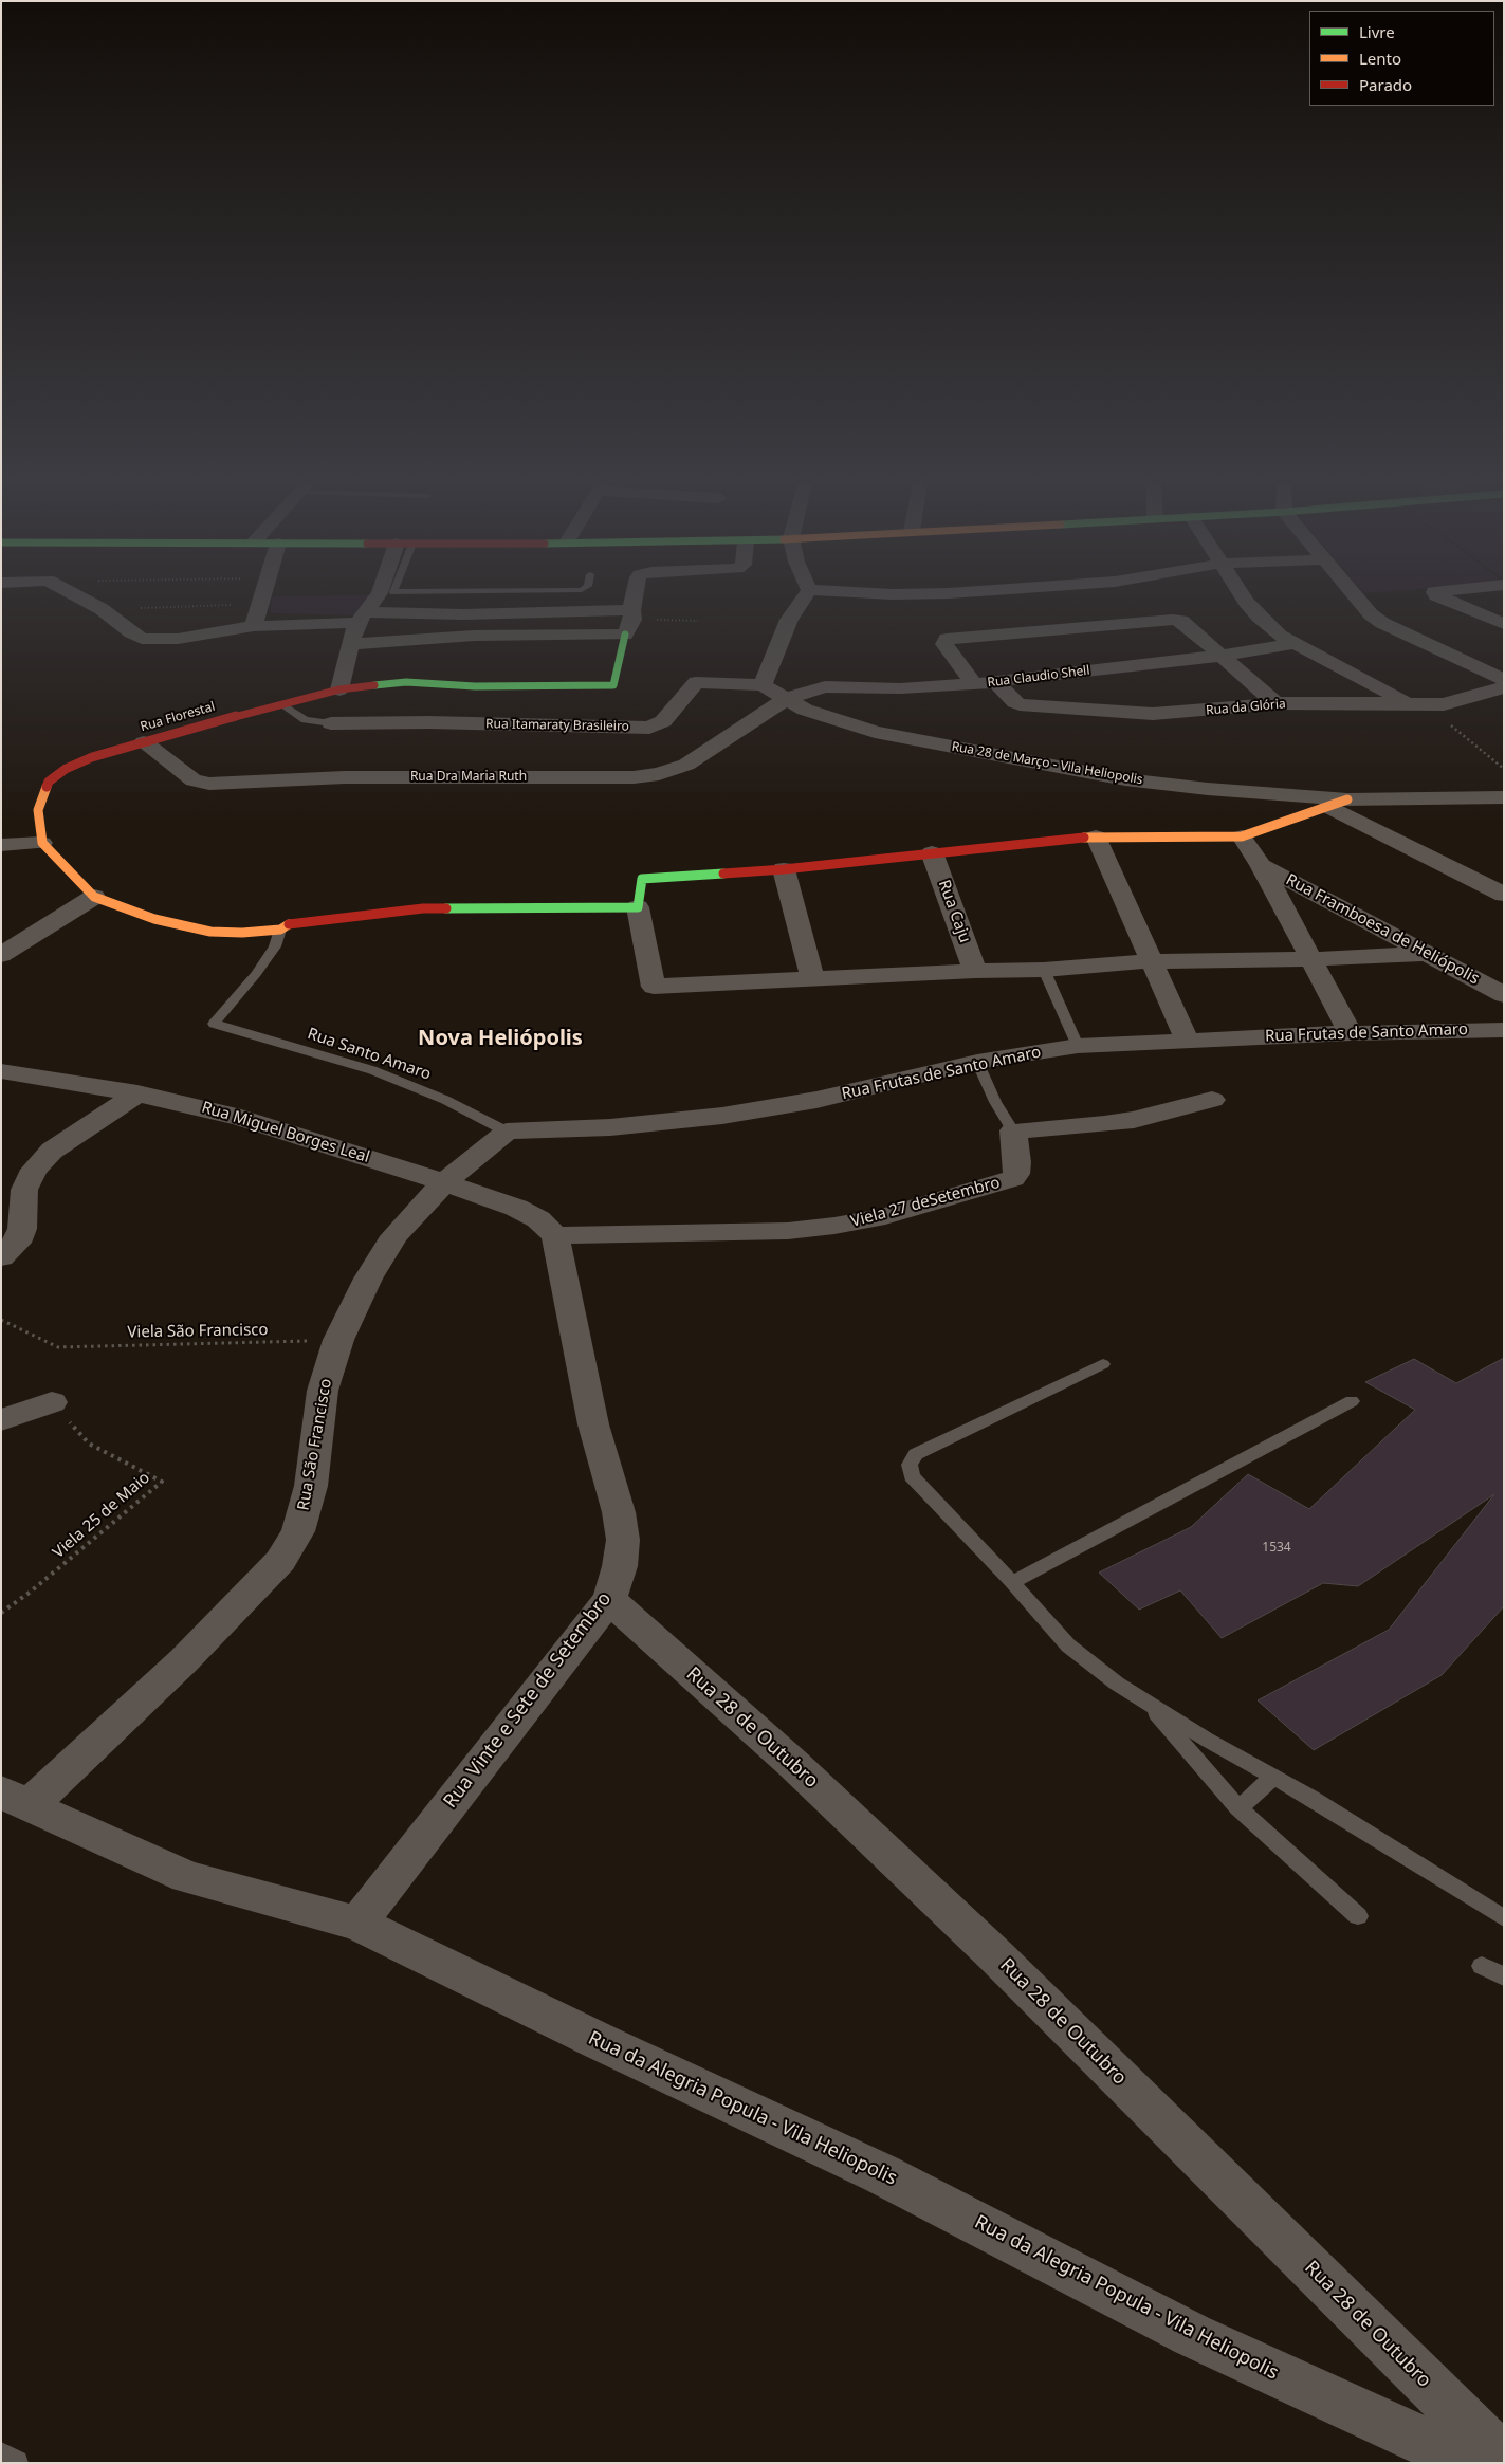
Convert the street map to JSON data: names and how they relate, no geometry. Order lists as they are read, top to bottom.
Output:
{
  "streets": {
    "street": [
      "Rua Claudio Shell",
      "Rua da Glória",
      "Rua Florestal",
      "Rua Itamaraty Brasileiro",
      "Rua 28 de Março - Vila Heliopolis",
      "Rua Dra Maria Ruth",
      "Rua Caju",
      "Rua Framboesa de Heliópolis",
      "Rua Frutas de Santo Amaro",
      "Rua Miguel Borges Leal",
      "Viela 27 deSetembro",
      "Rua São Francisco",
      "Rua Vinte e Sete de Setembro",
      "Rua 28 de Outubro",
      "Rua da Alegria Popula - Vila Heliopolis"
    ],
    "lane": ["Rua Santo Amaro"],
    "path": ["Viela São Francisco", "Viela 25 de Maio"]
  },
  "crossings": [
    ["Rua Claudio Shell", "Rua da Glória"],
    ["Rua Claudio Shell", "Rua 28 de Março - Vila Heliopolis"],
    ["Rua Claudio Shell", "Rua Dra Maria Ruth"],
    ["Rua Florestal", "Rua Dra Maria Ruth"],
    ["Rua Itamaraty Brasileiro", "Rua 28 de Março - Vila Heliopolis"],
    ["Rua 28 de Março - Vila Heliopolis", "Rua Dra Maria Ruth"],
    ["Rua Frutas de Santo Amaro", "Rua Santo Amaro"],
    ["Rua Frutas de Santo Amaro", "Rua São Francisco"],
    ["Rua Santo Amaro", "Rua São Francisco"],
    ["Rua Miguel Borges Leal", "Viela 27 deSetembro"],
    ["Rua Miguel Borges Leal", "Rua São Francisco"],
    ["Rua Miguel Borges Leal", "Rua Vinte e Sete de Setembro"],
    ["Viela 27 deSetembro", "Rua Vinte e Sete de Setembro"],
    ["Viela São Francisco", "Rua São Francisco"],
    ["Rua São Francisco", "Rua da Alegria Popula - Vila Heliopolis"],
    ["Rua Vinte e Sete de Setembro", "Rua 28 de Outubro"],
    ["Rua Vinte e Sete de Setembro", "Rua da Alegria Popula - Vila Heliopolis"]
  ],
  "districts": ["Nova Heliópolis"],
  "house_numbers": ["1534"],
  "legend": ["Livre", "Lento", "Parado"]
}
